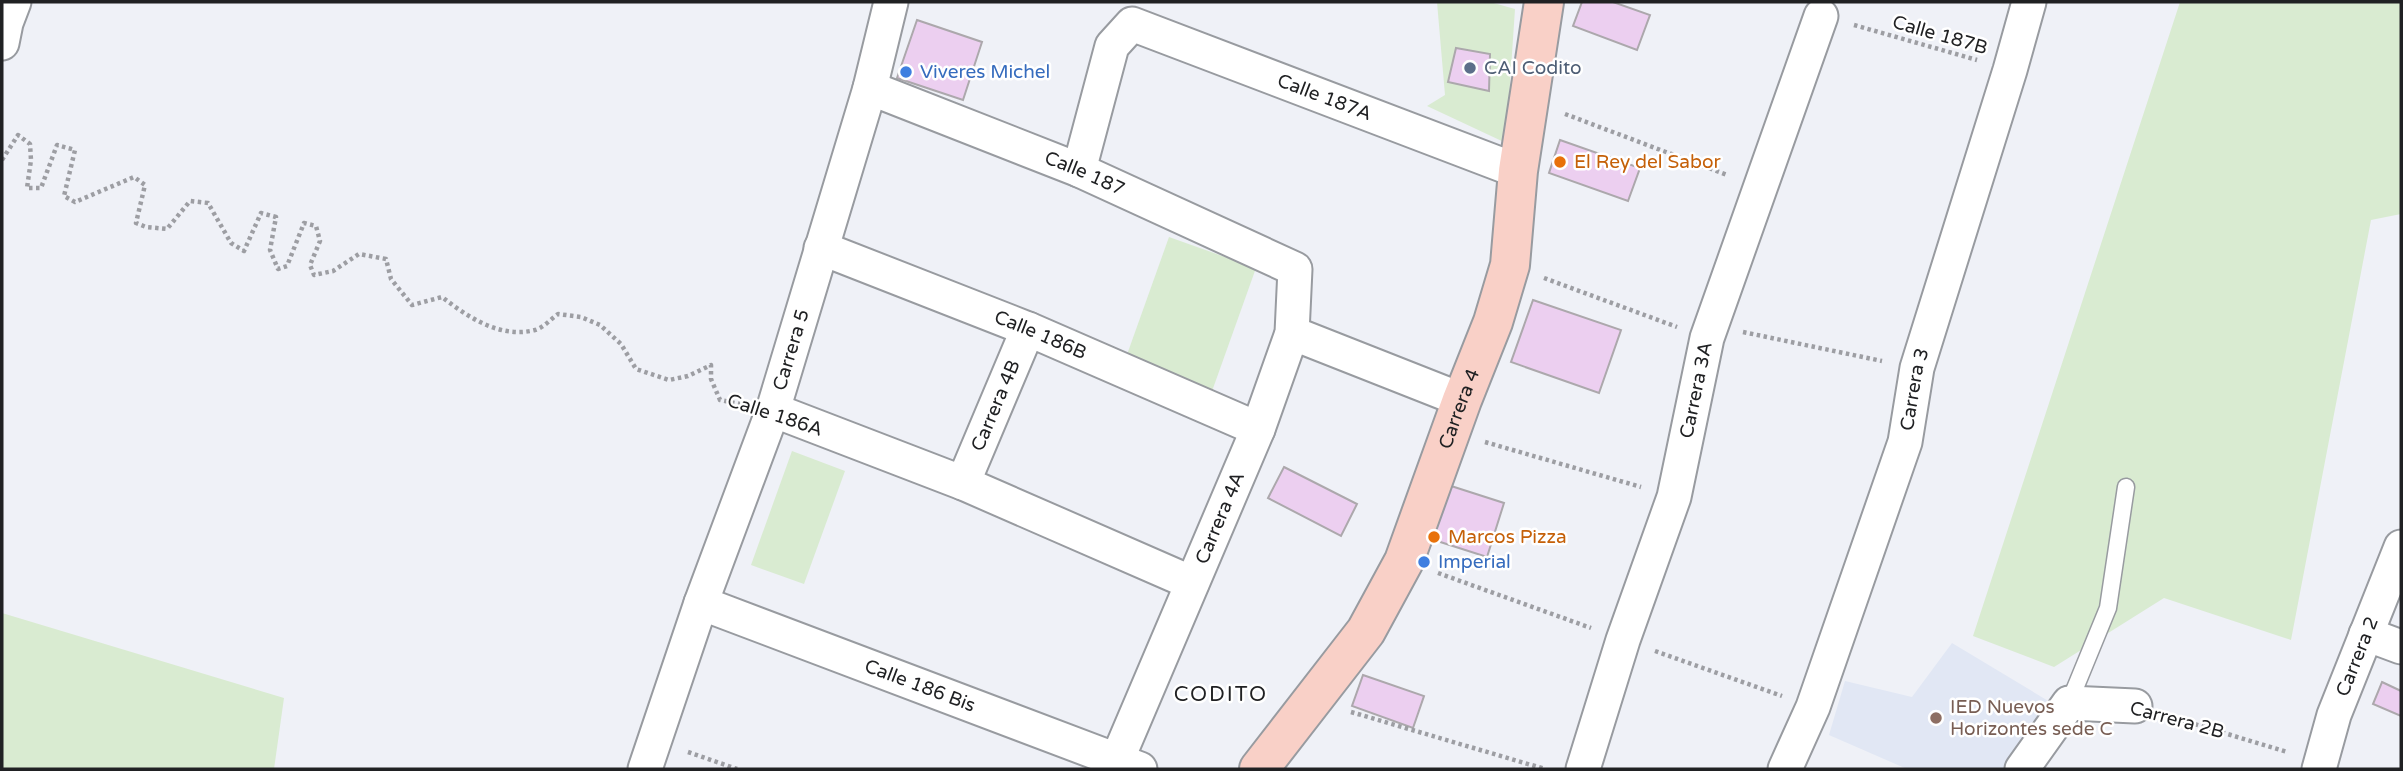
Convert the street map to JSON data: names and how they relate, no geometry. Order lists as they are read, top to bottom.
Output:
{
  "streets": {
    "street": [
      "Calle 187A",
      "Calle 187",
      "Calle 186B",
      "Carrera 5",
      "Carrera 3",
      "Carrera 3A",
      "Carrera 4B",
      "Carrera 4",
      "Calle 186A",
      "Carrera 4A",
      "Carrera 2",
      "Calle 186 Bis",
      "Carrera 2B"
    ],
    "path": ["Calle 187B"]
  },
  "crossings": [
    ["Calle 187B", "Carrera 3"],
    ["Calle 187B", "Carrera 3A"],
    ["Calle 187A", "Calle 187"],
    ["Calle 187A", "Carrera 4"],
    ["Calle 187", "Carrera 5"],
    ["Calle 187", "Carrera 4A"],
    ["Calle 186B", "Carrera 5"],
    ["Calle 186B", "Carrera 4B"],
    ["Calle 186B", "Carrera 4A"],
    ["Carrera 5", "Calle 186A"],
    ["Carrera 5", "Calle 186 Bis"],
    ["Carrera 4B", "Calle 186A"],
    ["Calle 186A", "Carrera 4A"],
    ["Carrera 4A", "Calle 186 Bis"],
    ["Carrera 2", "Carrera 2B"]
  ],
  "districts": ["CODITO"],
  "places": [
    "CAI Codito",
    "Viveres Michel",
    "El Rey del Sabor",
    "Marcos Pizza",
    "Imperial",
    "IED Nuevos Horizontes sede C"
  ]
}
